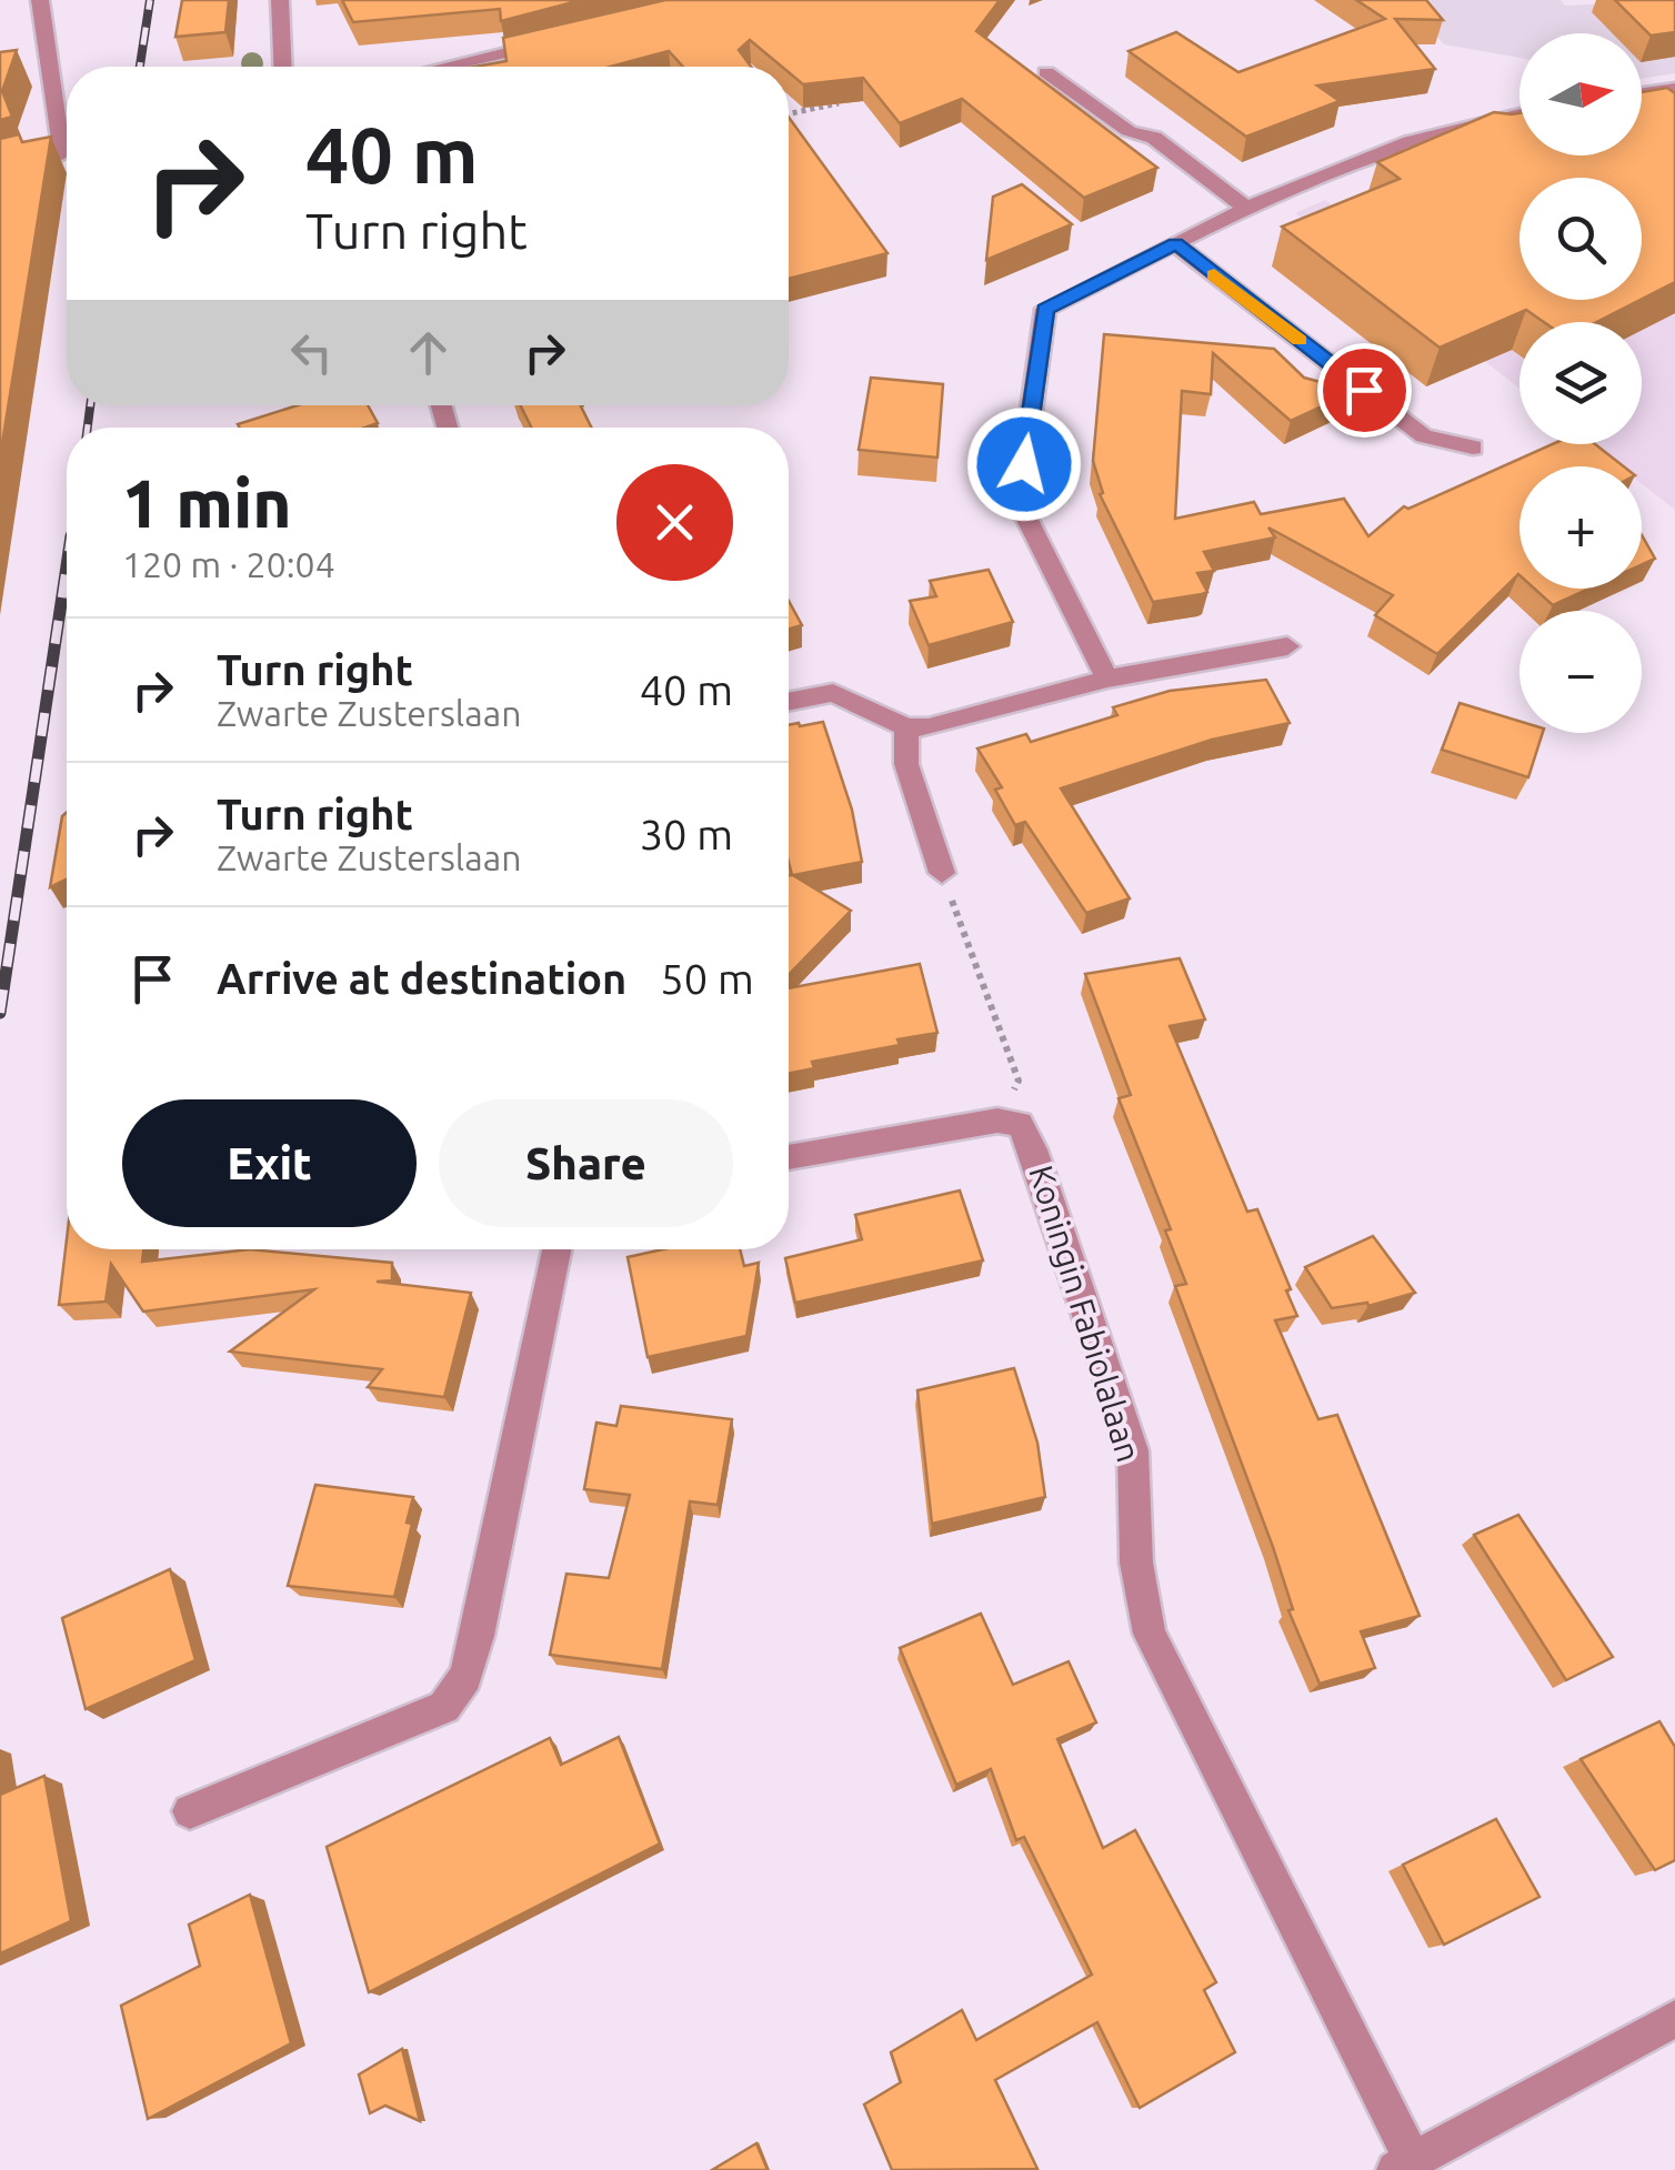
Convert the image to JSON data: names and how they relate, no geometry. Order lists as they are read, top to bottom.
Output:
{
  "streets": {
    "street": ["Koningin Fabiolalaan"]
  },
  "north": "right",
  "page": {
    "map_buttons": ["+", "−"],
    "turn": ["40 m", "Turn right"],
    "heading": ["1 min", "120 m · 20:04"],
    "list": [
      {
        "name": "Turn right",
        "note": "Zwarte Zusterslaan",
        "value": "40 m"
      },
      {
        "name": "Turn right",
        "note": "Zwarte Zusterslaan",
        "value": "30 m"
      },
      {
        "name": "Arrive at destination",
        "value": "50 m"
      }
    ],
    "buttons": ["Exit", "Share"]
  }
}
